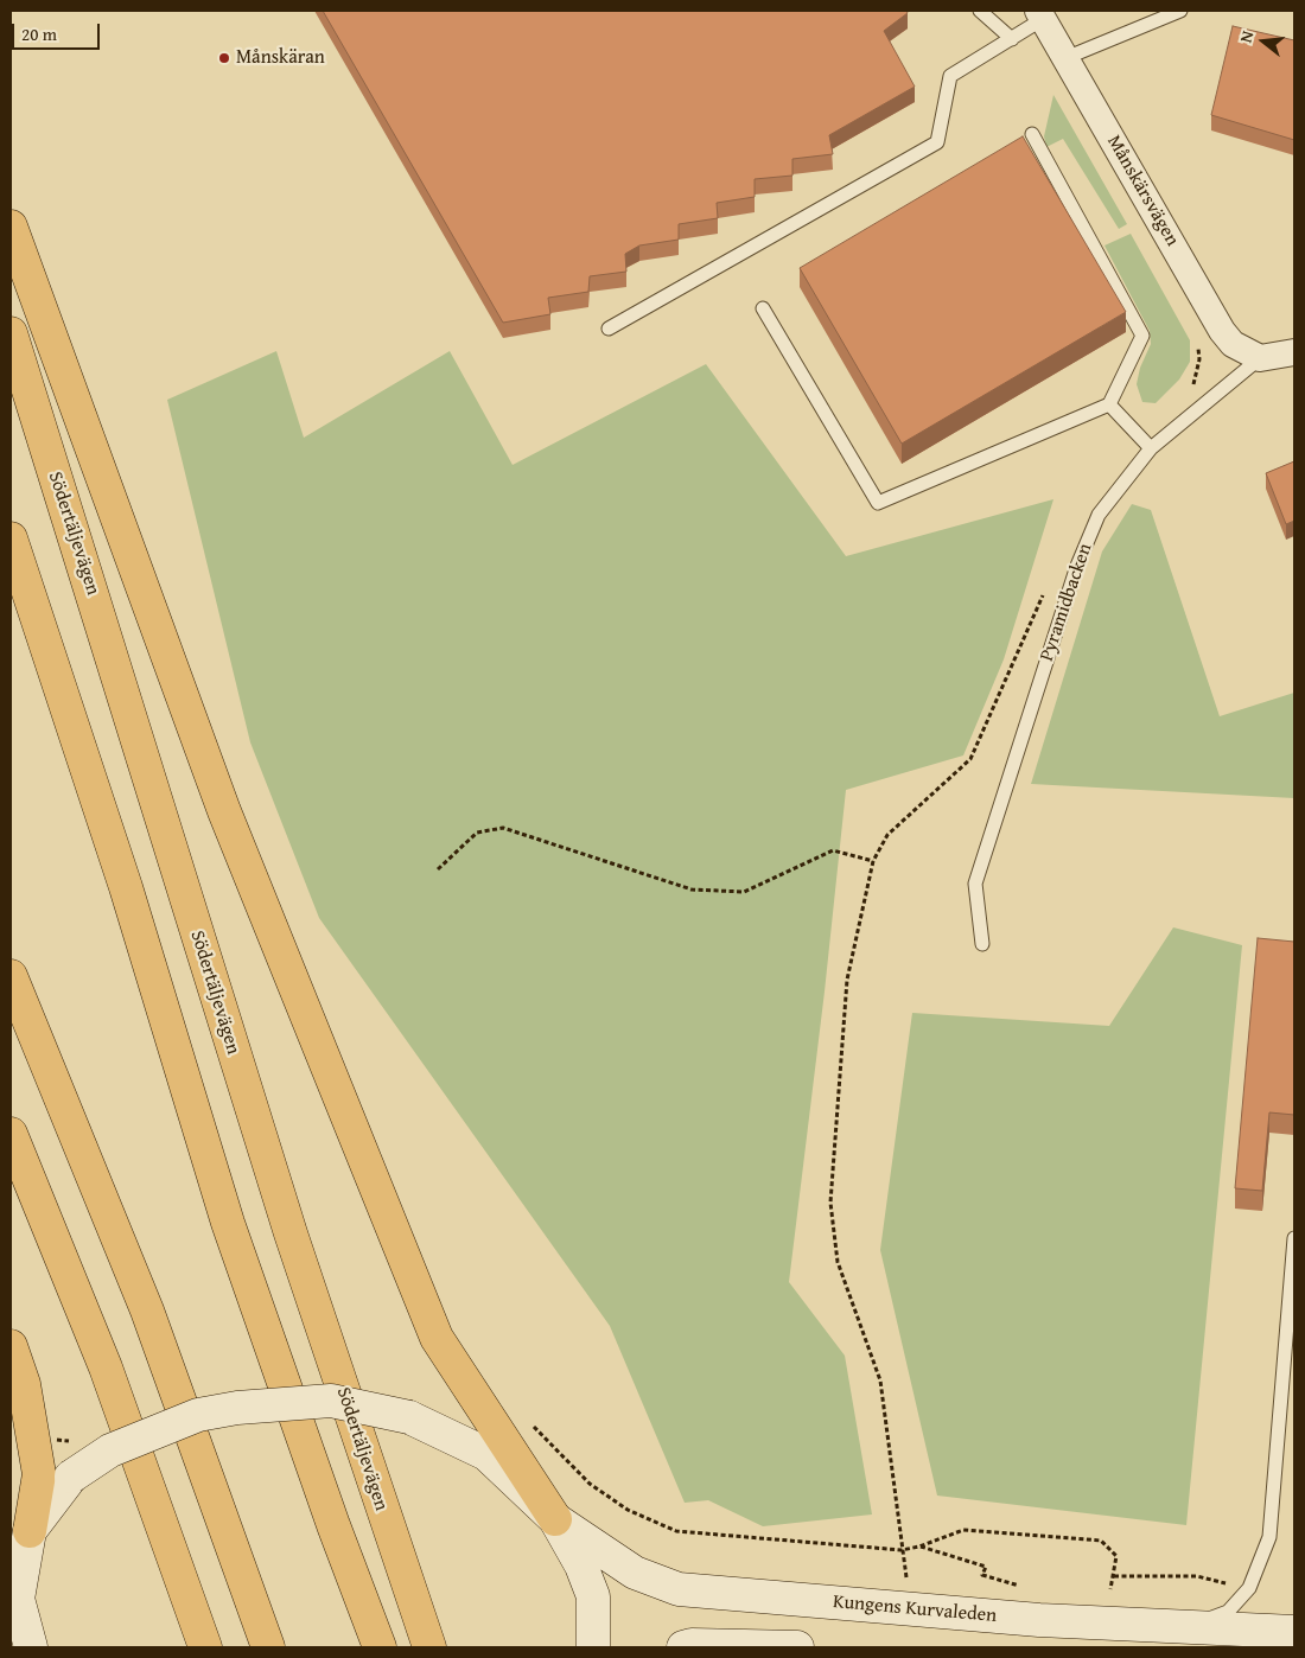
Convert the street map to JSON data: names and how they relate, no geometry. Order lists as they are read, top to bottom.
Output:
{
  "streets": {
    "highway": ["Södertäljevägen"],
    "street": ["Månskärsvägen", "Pyramidbacken", "Kungens Kurvaleden"]
  },
  "crossings": [
    ["Månskärsvägen", "Pyramidbacken"]
  ],
  "places": ["Månskäran"],
  "scale_bar": "20 m",
  "north": "left"
}
